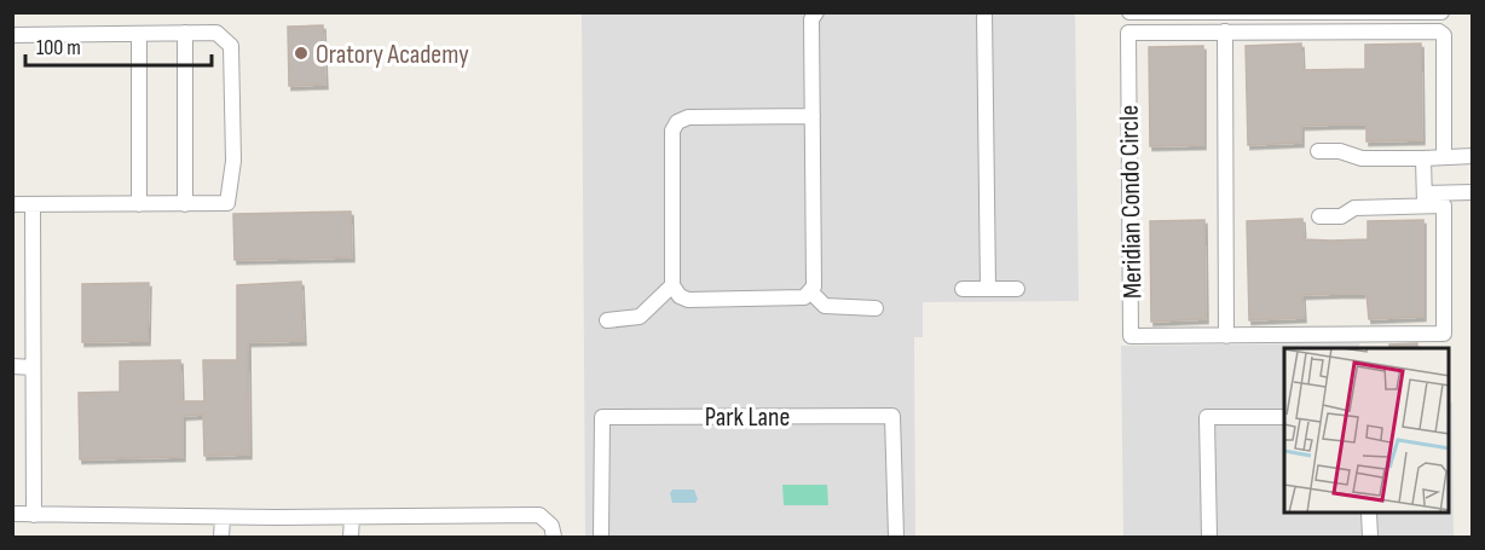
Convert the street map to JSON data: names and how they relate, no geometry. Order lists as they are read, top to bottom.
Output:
{
  "streets": {
    "street": ["Meridian Condo Circle", "Park Lane"]
  },
  "places": ["Oratory Academy"],
  "scale_bar": "100 m"
}
